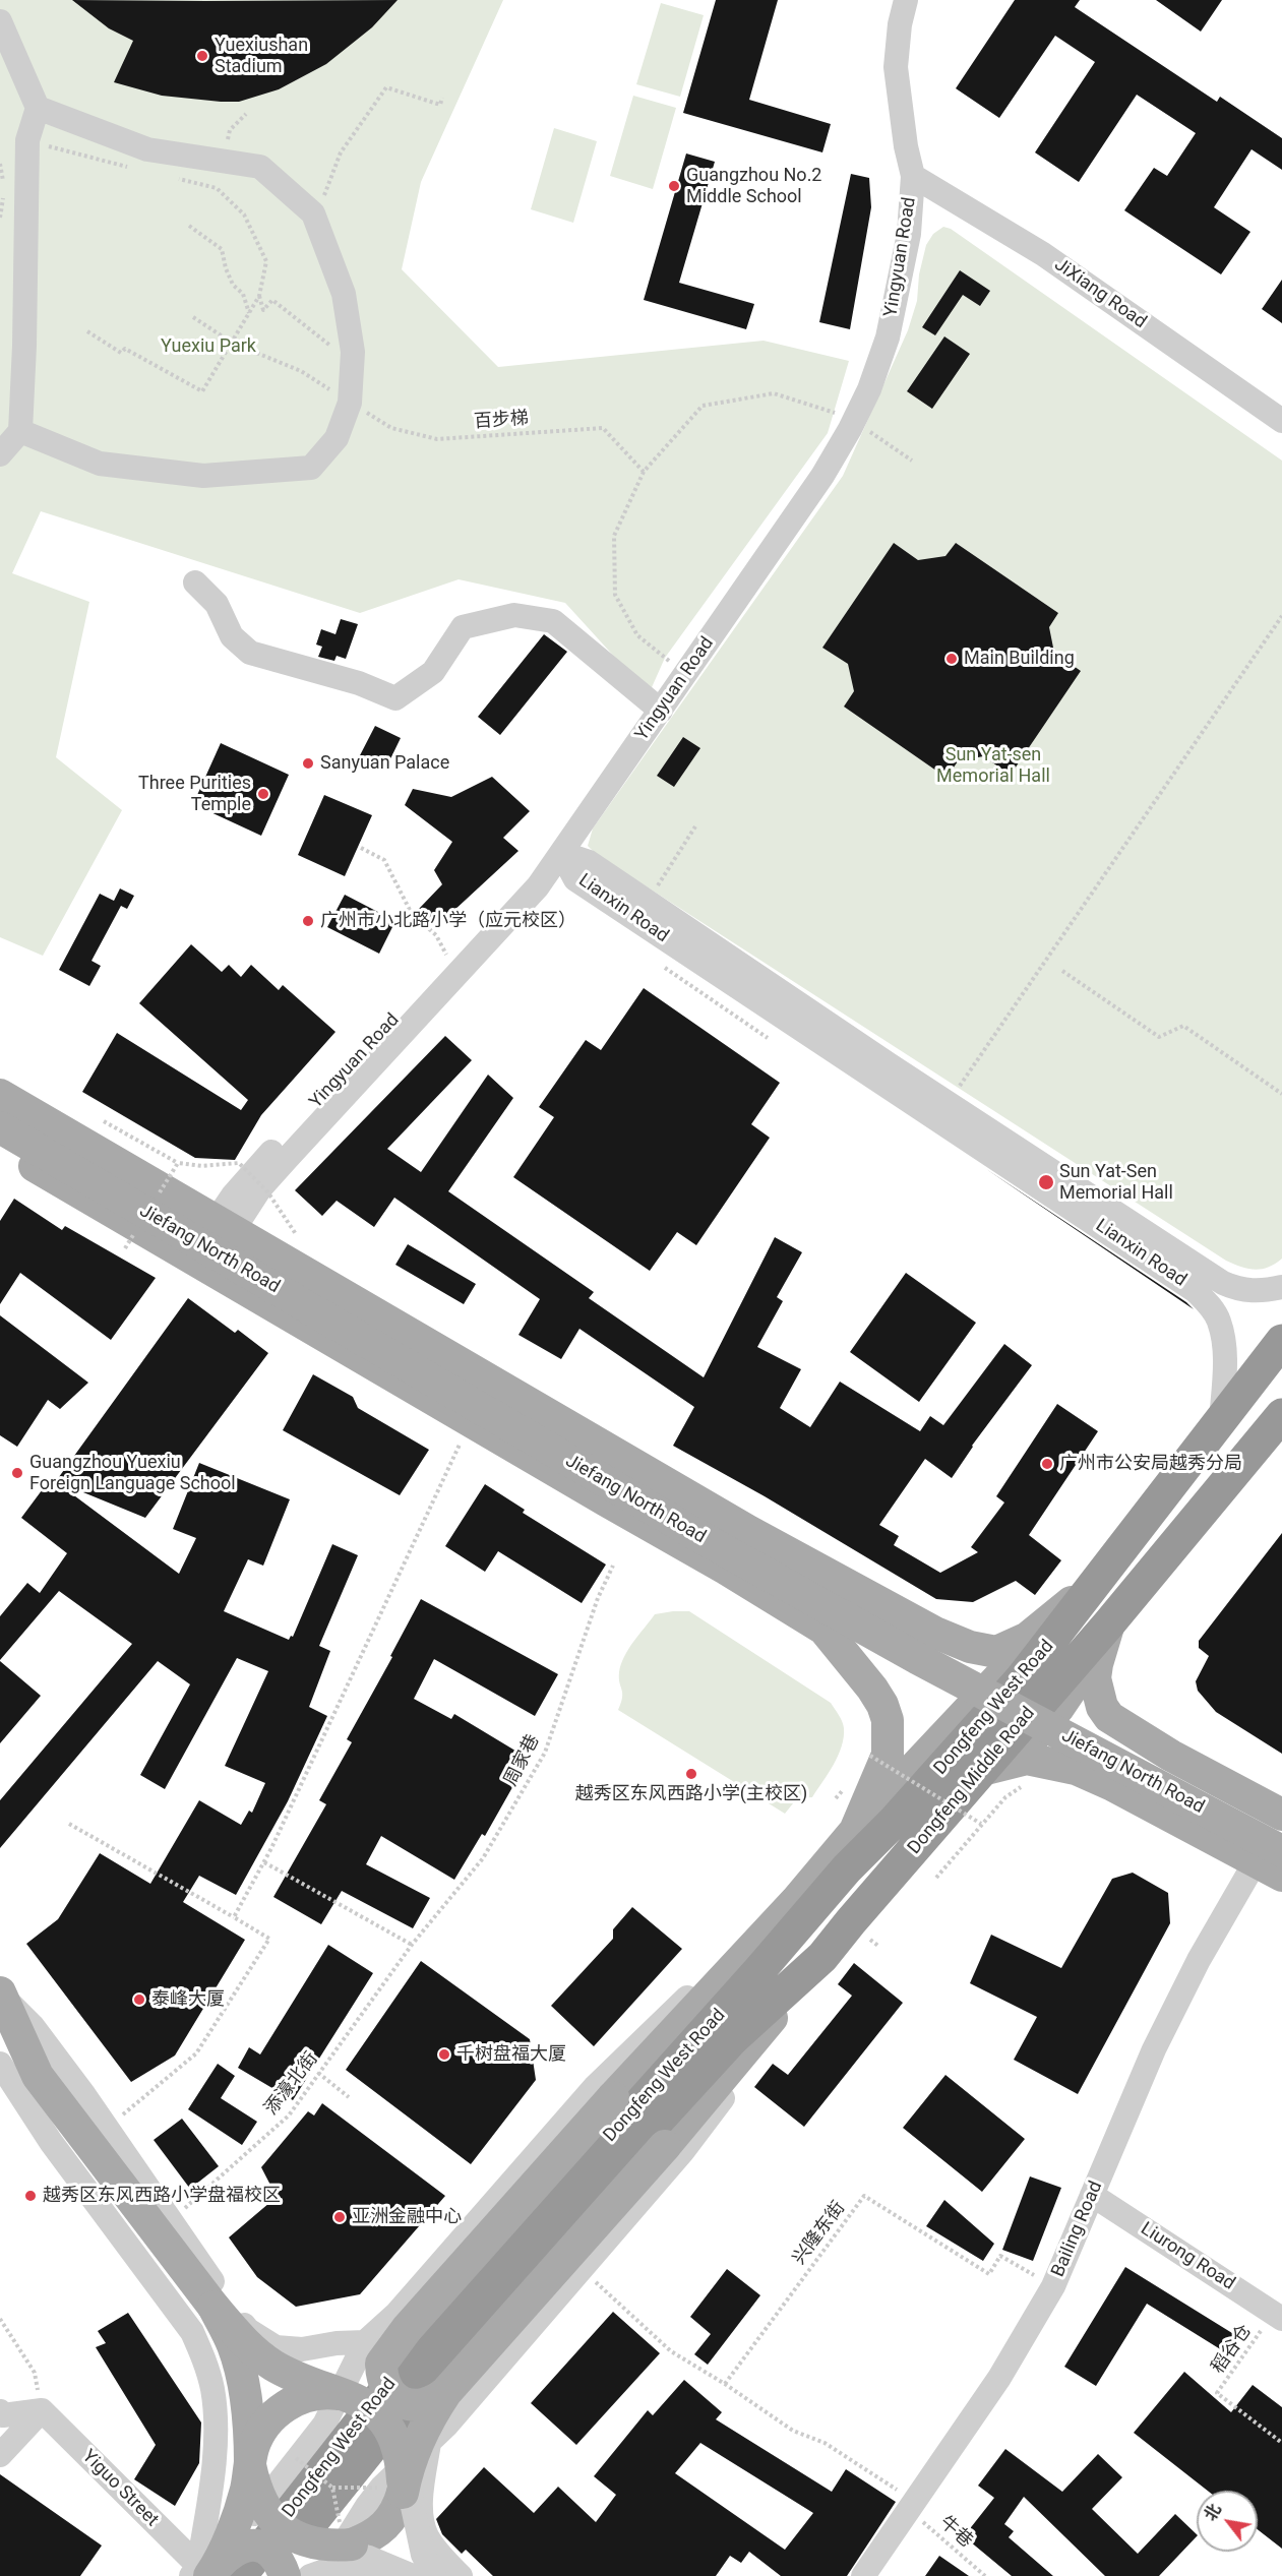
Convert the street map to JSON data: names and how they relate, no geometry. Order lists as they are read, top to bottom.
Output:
{
  "streets": {
    "highway": ["Dongfeng West Road", "Dongfeng Middle Road"],
    "main road": ["Yingyuan Road", "Jiefang North Road"],
    "street": [
      "JiXiang Road",
      "Lianxin Road",
      "Bailing Road",
      "Liurong Road",
      "Yiguo Street"
    ],
    "path": [
      "百步梯",
      "周家巷",
      "添濠北街",
      "兴隆东街",
      "稻谷仓",
      "牛巷"
    ]
  },
  "crossings": [
    ["Yingyuan Road", "JiXiang Road"],
    ["Yingyuan Road", "Lianxin Road"],
    ["Yingyuan Road", "Jiefang North Road"],
    ["Jiefang North Road", "Dongfeng West Road"],
    ["Jiefang North Road", "Bailing Road"],
    ["Dongfeng West Road", "Dongfeng Middle Road"],
    ["Dongfeng West Road", "Yiguo Street"],
    ["周家巷", "添濠北街"],
    ["Bailing Road", "兴隆东街"],
    ["Bailing Road", "Liurong Road"],
    ["Bailing Road", "牛巷"],
    ["兴隆东街", "牛巷"],
    ["Liurong Road", "稻谷仓"]
  ],
  "parks": ["Yuexiu Park", "Sun Yat-sen Memorial Hall"],
  "places": [
    "Yuexiushan Stadium",
    "Guangzhou No.2 Middle School",
    "Main Building",
    "Sanyuan Palace",
    "Three Purities Temple",
    "广州市小北路小学（应元校区）",
    "Sun Yat-Sen Memorial Hall",
    "广州市公安局越秀分局",
    "Guangzhou Yuexiu Foreign Language School",
    "越秀区东风西路小学(主校区)",
    "泰峰大厦",
    "千树盘福大厦",
    "越秀区东风西路小学盘福校区",
    "亚洲金融中心"
  ],
  "north": "top left"
}
